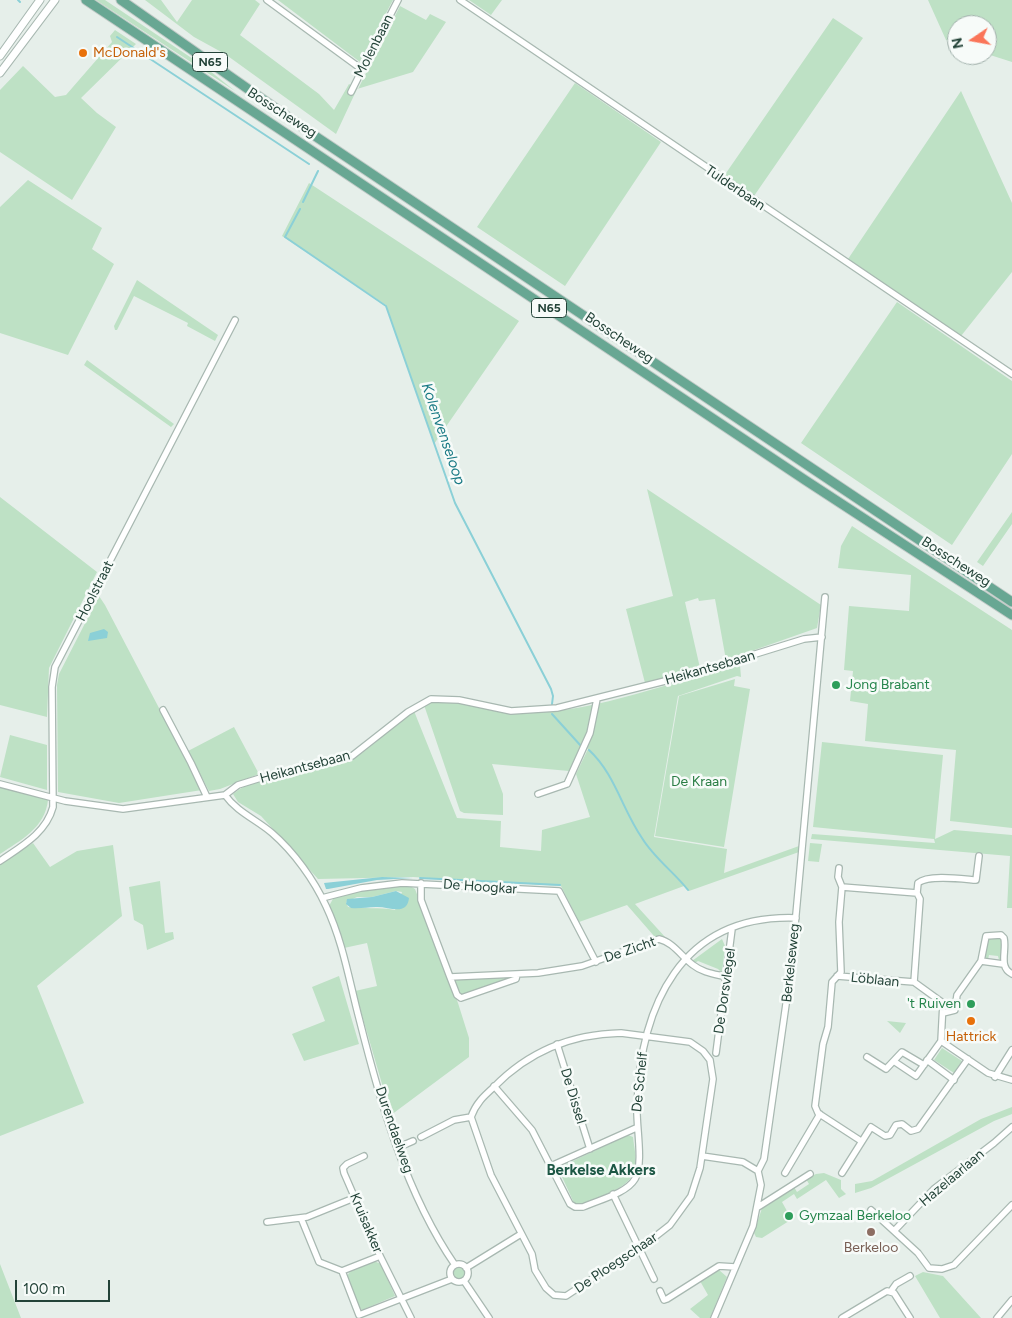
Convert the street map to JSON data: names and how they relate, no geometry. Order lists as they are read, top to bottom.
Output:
{
  "streets": {
    "main road": ["N65", "Bosscheweg"],
    "street": [
      "Molenbaan",
      "Tulderbaan",
      "Hoolstraat",
      "Heikantsebaan",
      "De Hoogkar",
      "De Zicht",
      "Berkelseweg",
      "Löblaan",
      "De Dorsvlegel",
      "De Schelf",
      "De Dissel",
      "Durendaelweg",
      "Hazelaarlaan",
      "Kruisakker",
      "De Ploegschaar"
    ]
  },
  "crossings": [
    ["Hoolstraat", "Heikantsebaan"],
    ["Heikantsebaan", "Berkelseweg"],
    ["Heikantsebaan", "Durendaelweg"],
    ["De Hoogkar", "De Zicht"],
    ["De Hoogkar", "Durendaelweg"],
    ["De Schelf", "De Ploegschaar"],
    ["De Dissel", "De Ploegschaar"]
  ],
  "districts": ["Berkelse Akkers"],
  "water": ["Kolenvenseloop"],
  "parks": ["De Kraan"],
  "places": [
    "McDonald's",
    "Jong Brabant",
    "'t Ruiven",
    "Hattrick",
    "Gymzaal Berkeloo",
    "Berkeloo"
  ],
  "scale_bar": "100 m",
  "north": "left"
}
